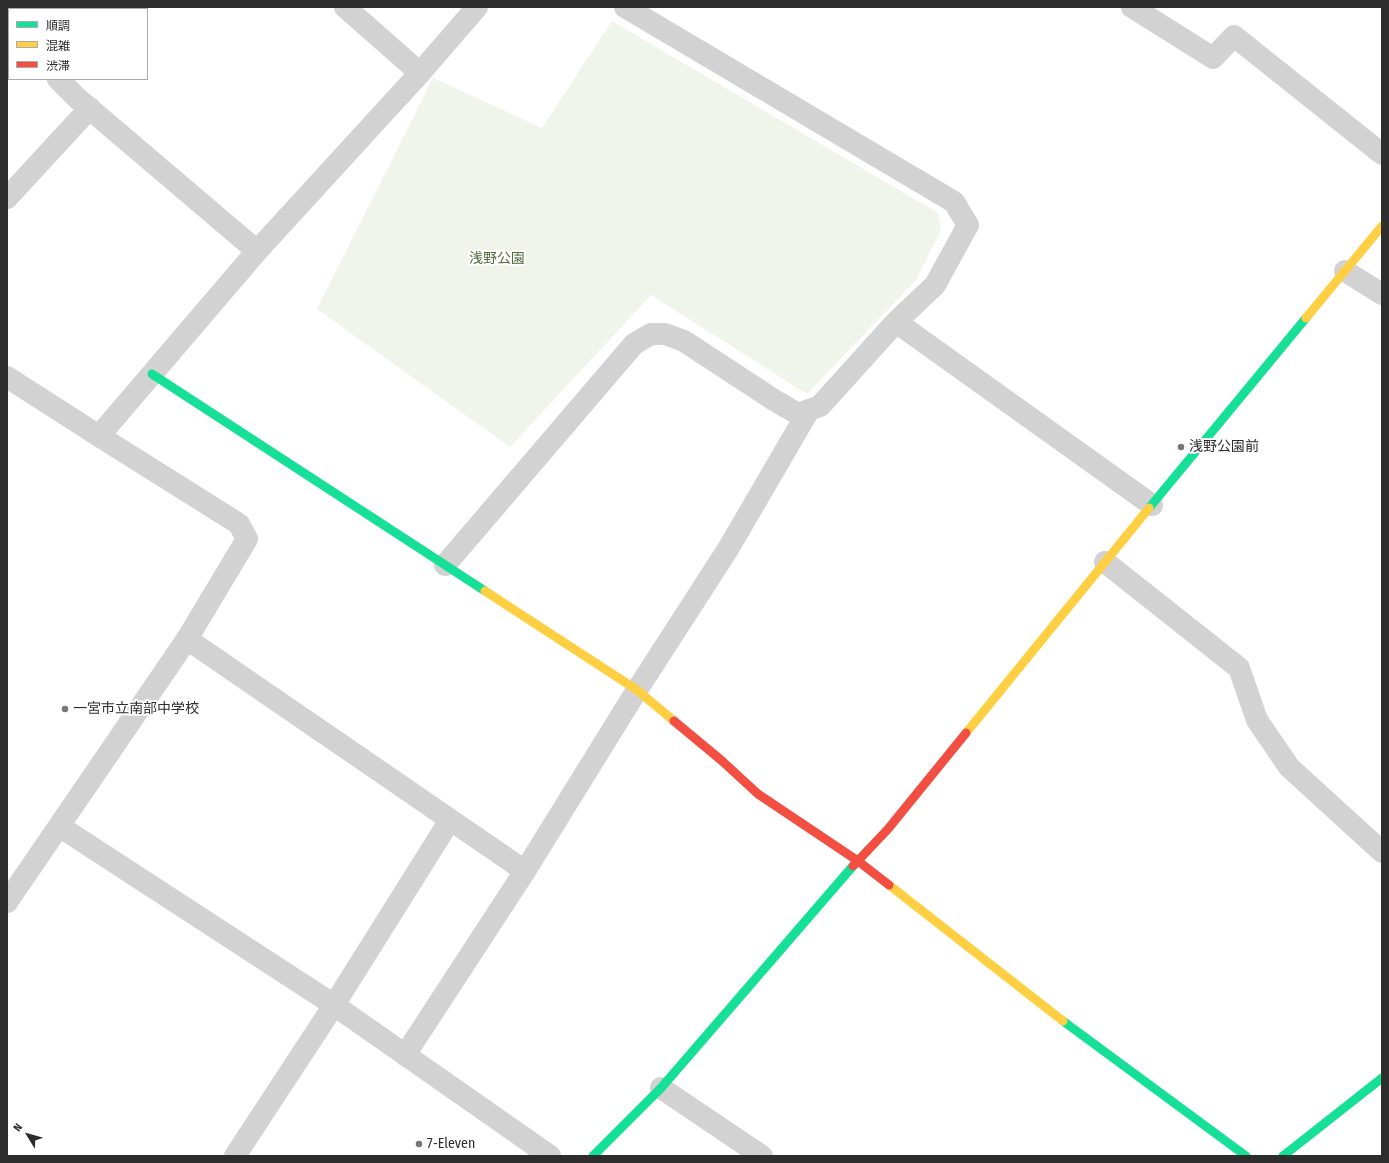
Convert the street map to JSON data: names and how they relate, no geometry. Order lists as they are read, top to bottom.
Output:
{
  "parks": ["浅野公園"],
  "places": ["浅野公園前", "一宮市立南部中学校", "7-Eleven"],
  "legend": ["順調", "混雑", "渋滞"],
  "north": "top left"
}
